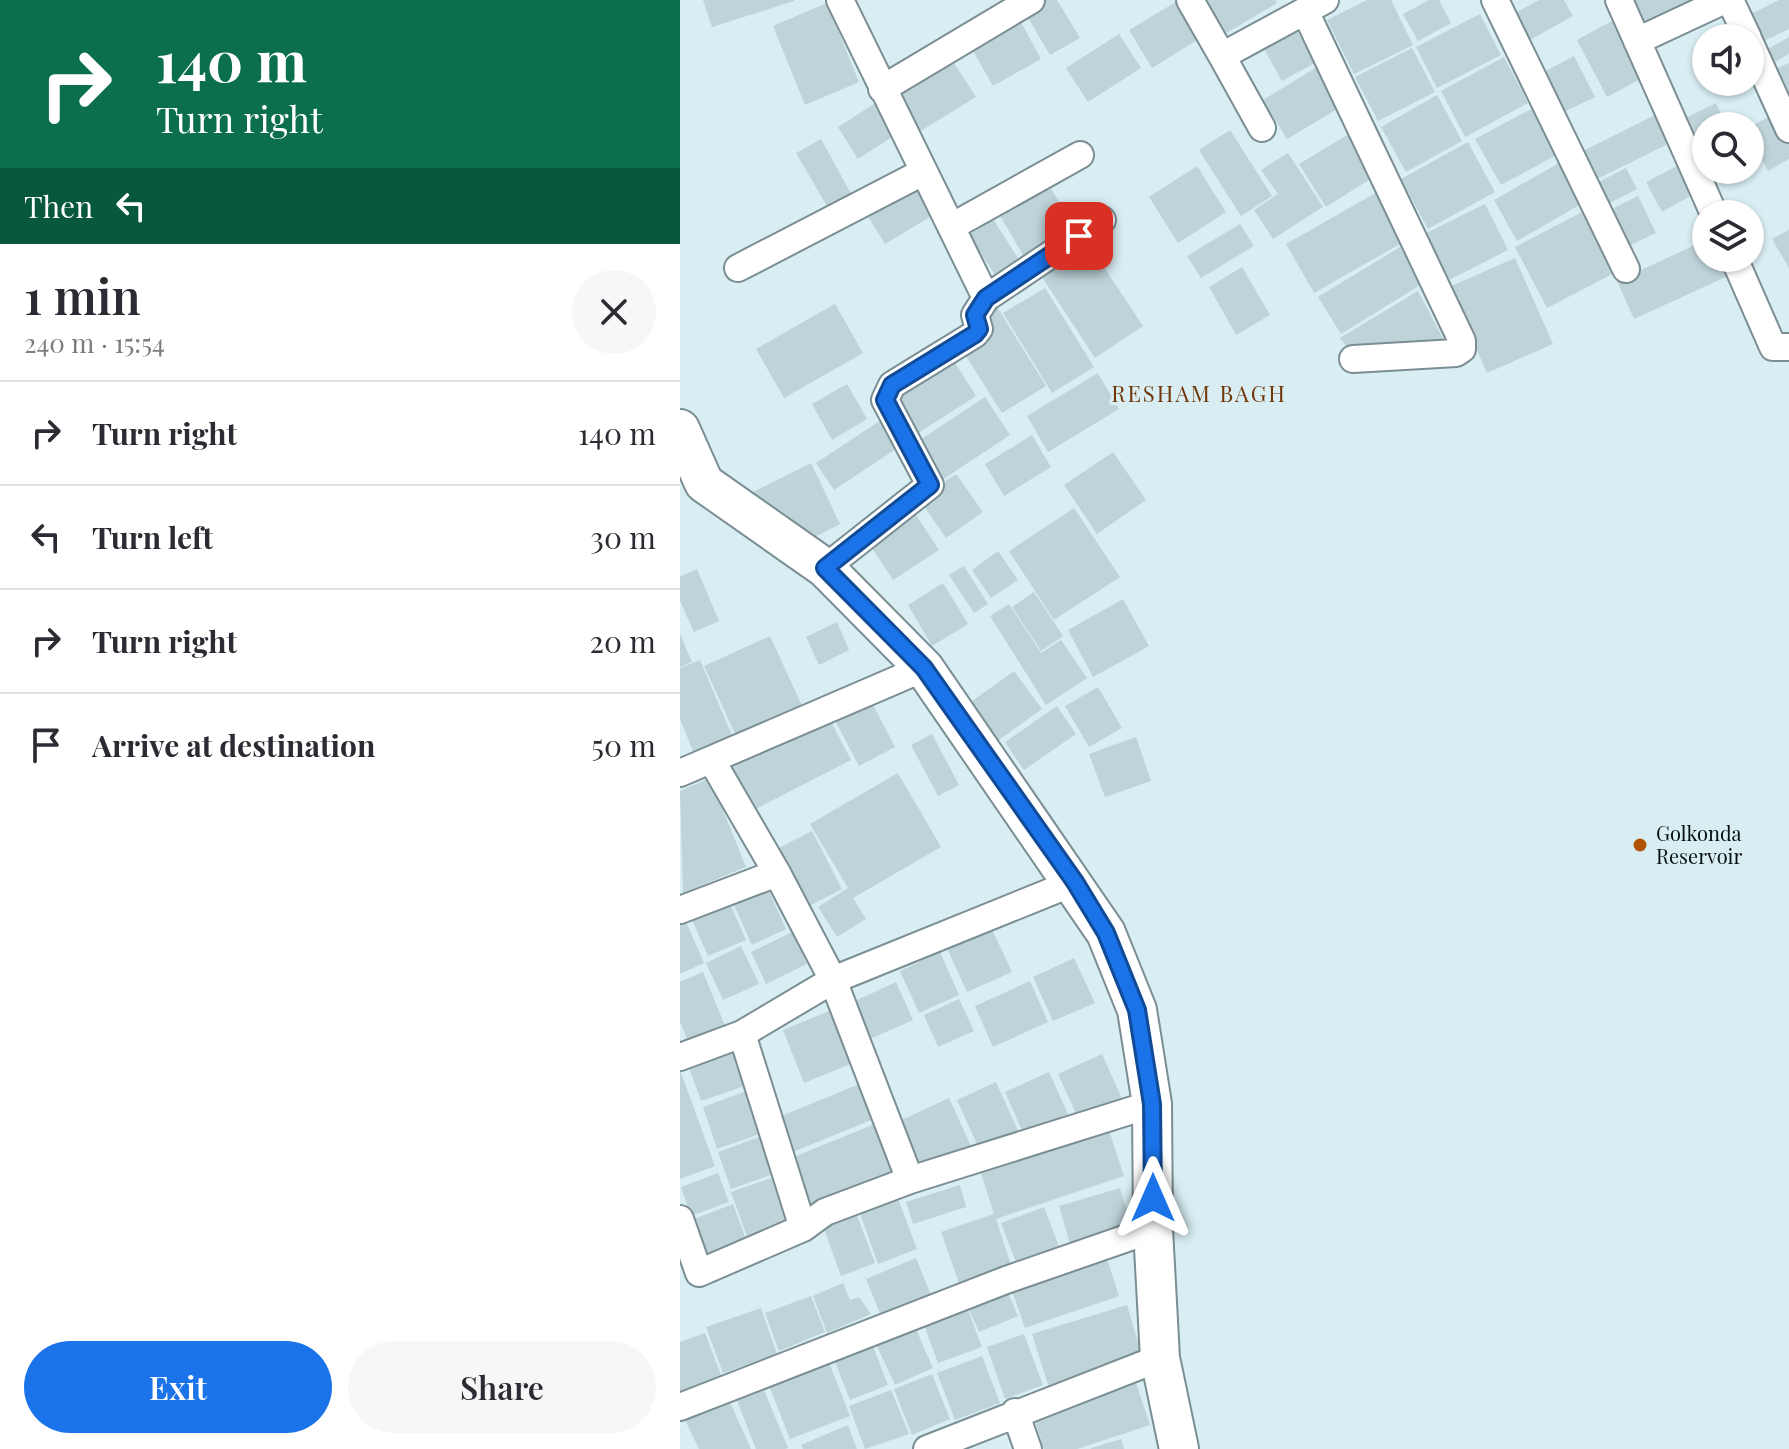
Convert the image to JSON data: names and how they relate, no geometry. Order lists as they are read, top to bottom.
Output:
{
  "districts": ["RESHAM BAGH"],
  "places": ["Golkonda Reservoir"],
  "page": {
    "turn": ["140 m", "Turn right"],
    "then": "Then",
    "heading": ["1 min", "240 m · 15:54"],
    "list": [
      {
        "name": "Turn right",
        "value": "140 m"
      },
      {
        "name": "Turn left",
        "value": "30 m"
      },
      {
        "name": "Turn right",
        "value": "20 m"
      },
      {
        "name": "Arrive at destination",
        "value": "50 m"
      }
    ],
    "buttons": ["Exit", "Share"]
  }
}
